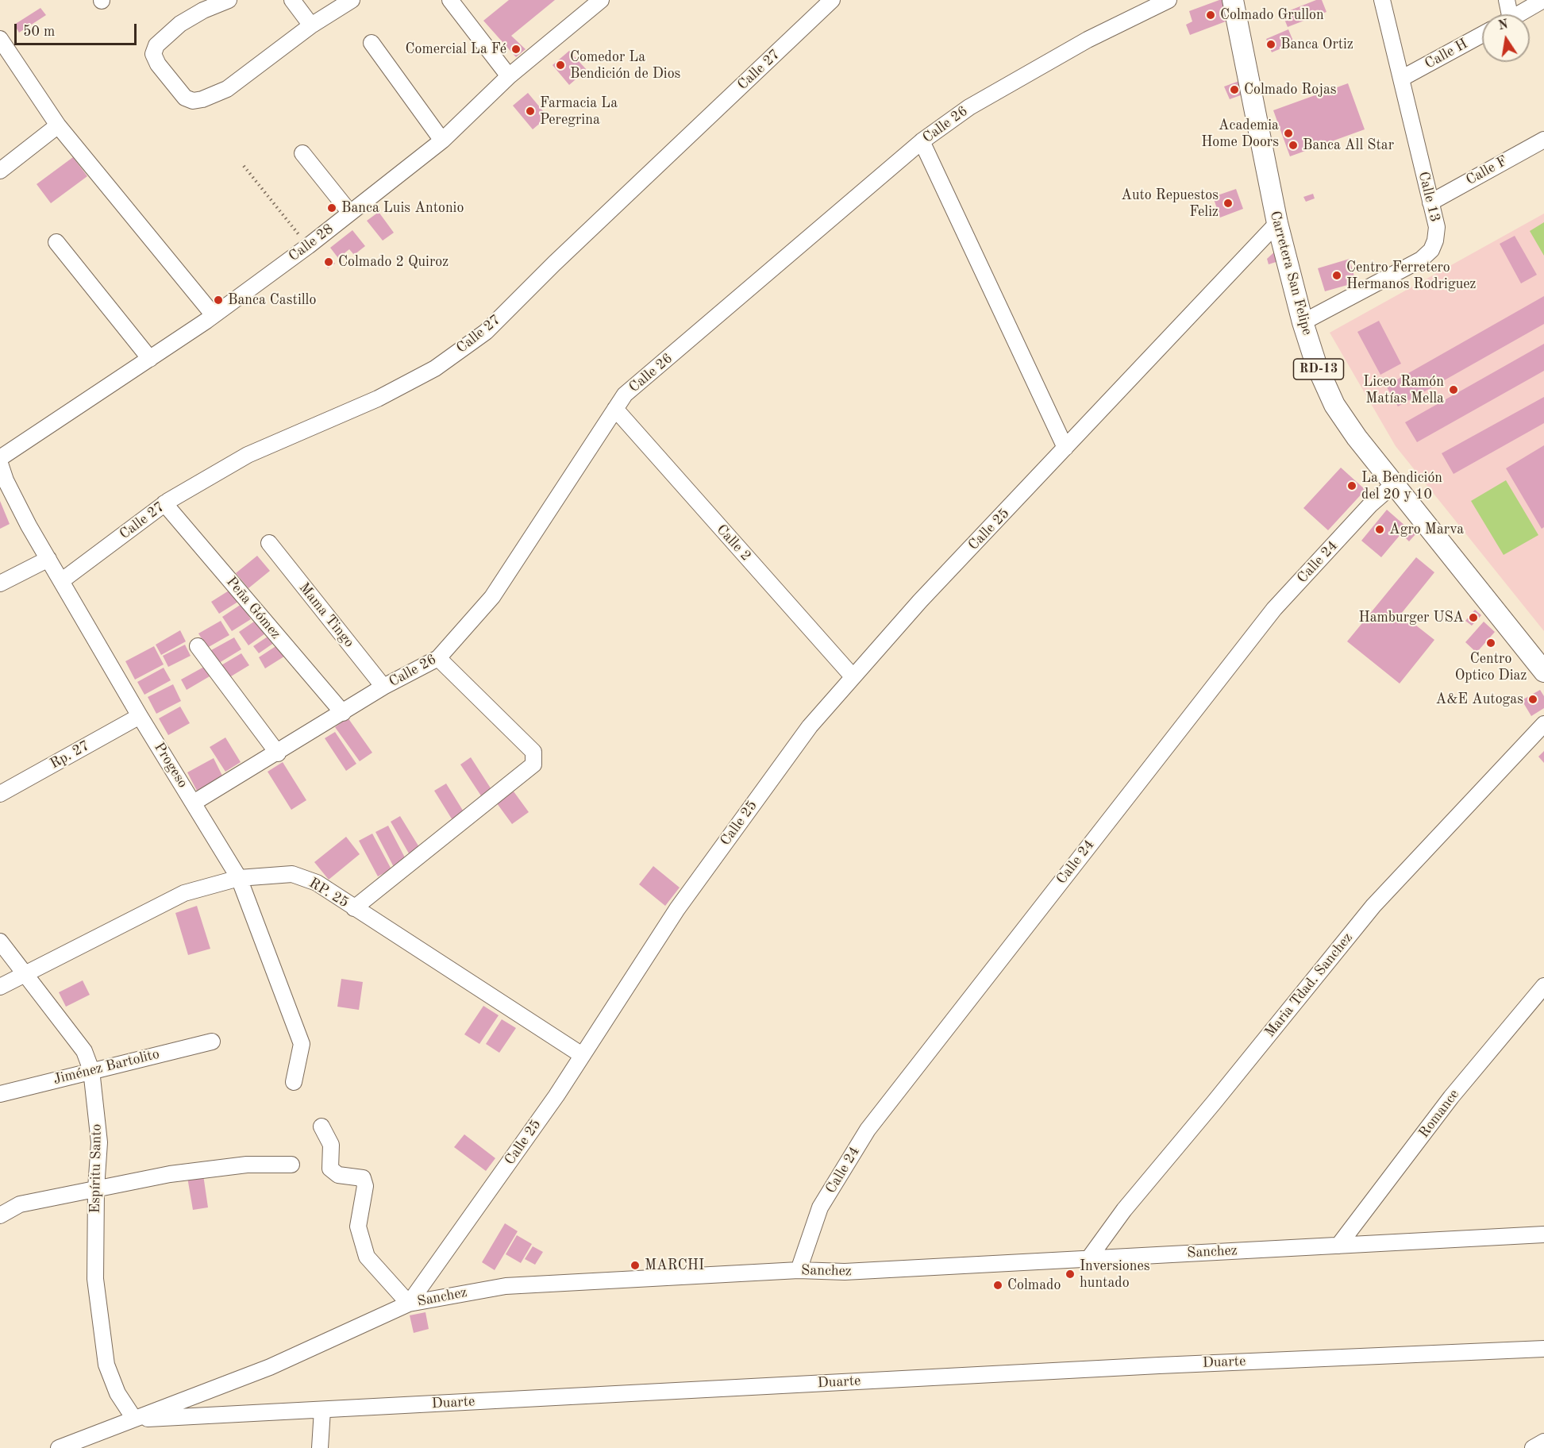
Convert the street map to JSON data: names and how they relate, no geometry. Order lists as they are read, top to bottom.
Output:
{
  "streets": {
    "main road": ["Carretera San Felipe", "RD-13"],
    "street": [
      "Calle H",
      "Calle 27",
      "Calle 26",
      "Calle F",
      "Calle 13",
      "Calle 28",
      "Calle 25",
      "Calle 2",
      "Calle 24",
      "Peña Gómez",
      "Mama Tingo",
      "Rp. 27",
      "Progeso",
      "RP. 25",
      "Maria Tdad. Sanchez",
      "Jiménez Bartolito",
      "Romance",
      "Espíritu Santo",
      "Sanchez",
      "Duarte"
    ]
  },
  "crossings": [
    ["Calle H", "Calle 13"],
    ["Calle 27", "Peña Gómez"],
    ["Calle 27", "Progeso"],
    ["Calle 26", "Calle 2"],
    ["Calle 26", "Peña Gómez"],
    ["Calle 26", "Mama Tingo"],
    ["Calle 26", "Progeso"],
    ["Calle F", "Calle 13"],
    ["Calle 13", "Carretera San Felipe"],
    ["Carretera San Felipe", "Calle 25"],
    ["Carretera San Felipe", "Calle 24"],
    ["Calle 25", "Calle 2"],
    ["Calle 25", "RP. 25"],
    ["Calle 25", "Sanchez"],
    ["Calle 24", "Sanchez"],
    ["Rp. 27", "Progeso"],
    ["Progeso", "RP. 25"],
    ["RP. 25", "Espíritu Santo"],
    ["Maria Tdad. Sanchez", "Sanchez"],
    ["Jiménez Bartolito", "Espíritu Santo"],
    ["Romance", "Sanchez"],
    ["Espíritu Santo", "Sanchez"],
    ["Espíritu Santo", "Duarte"],
    ["Sanchez", "Duarte"]
  ],
  "places": [
    "Colmado Grullon",
    "Banca Ortiz",
    "Comercial La Fé",
    "Comedor La Bendición de Dios",
    "Colmado Rojas",
    "Farmacia La Peregrina",
    "Academia Home Doors",
    "Banca All Star",
    "Auto Repuestos Feliz",
    "Banca Luis Antonio",
    "Colmado 2 Quiroz",
    "Centro Ferretero Hermanos Rodriguez",
    "Banca Castillo",
    "Liceo Ramón Matías Mella",
    "La Bendición del 20 y 10",
    "Agro Marva",
    "Hamburger USA",
    "Centro Optico Diaz",
    "A&E Autogas",
    "MARCHI",
    "Inversiones huntado",
    "Colmado"
  ],
  "scale_bar": "50 m",
  "north": "top"
}
